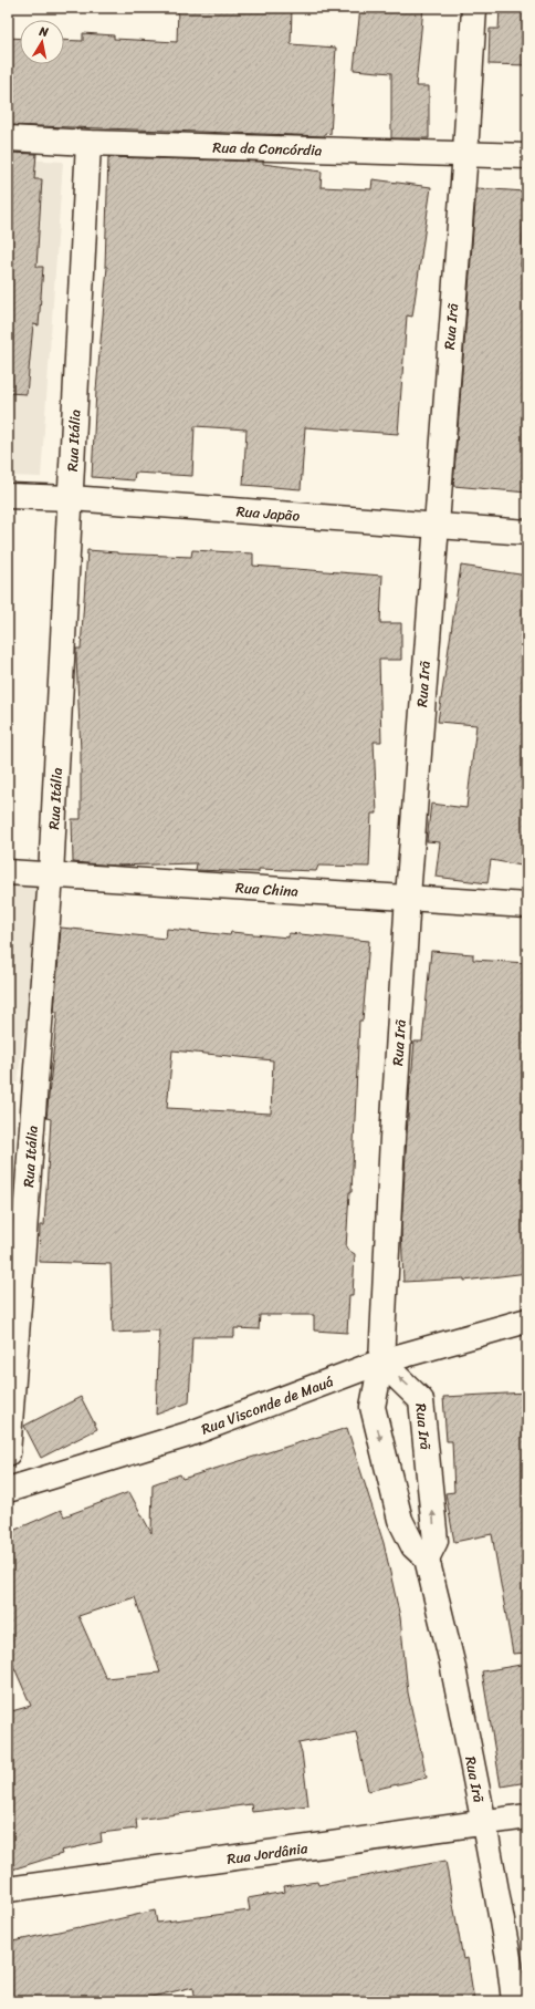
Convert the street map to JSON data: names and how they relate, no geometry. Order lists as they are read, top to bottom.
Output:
{
  "streets": {
    "street": [
      "Rua da Concórdia",
      "Rua Irã",
      "Rua Itália",
      "Rua Japão",
      "Rua China",
      "Rua Visconde de Mauá",
      "Rua Jordânia"
    ]
  },
  "crossings": [
    ["Rua da Concórdia", "Rua Irã"],
    ["Rua da Concórdia", "Rua Itália"],
    ["Rua Irã", "Rua Japão"],
    ["Rua Irã", "Rua China"],
    ["Rua Irã", "Rua Visconde de Mauá"],
    ["Rua Irã", "Rua Jordânia"],
    ["Rua Itália", "Rua Japão"],
    ["Rua Itália", "Rua China"]
  ],
  "north": "top"
}
